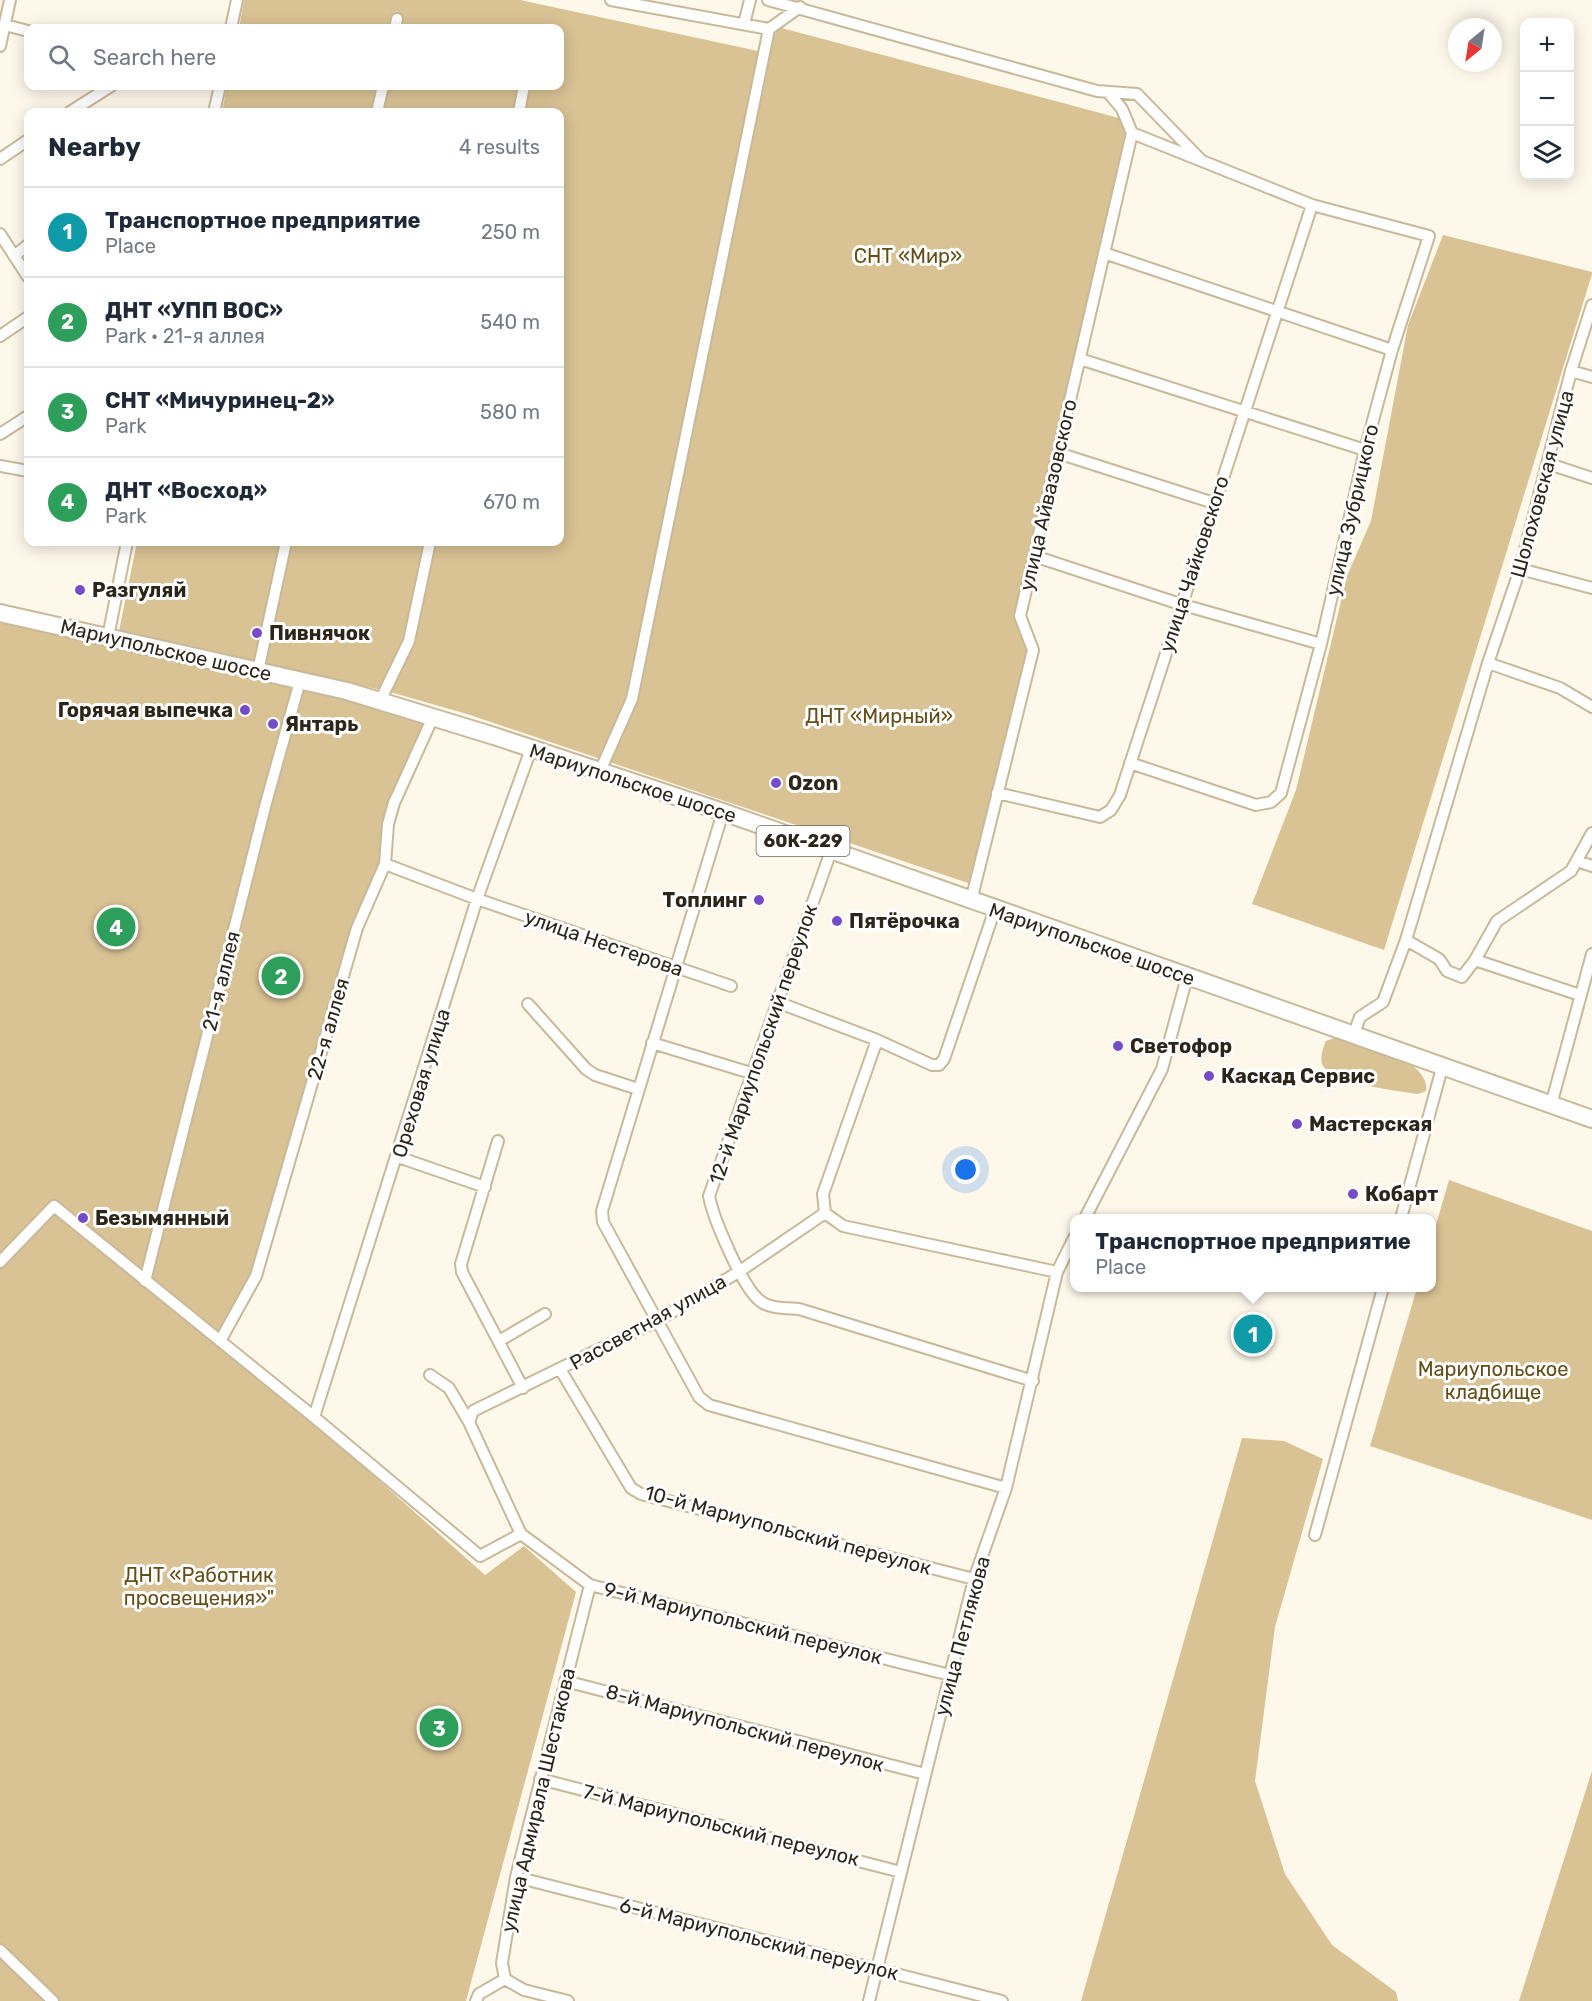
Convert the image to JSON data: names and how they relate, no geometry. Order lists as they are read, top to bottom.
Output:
{
  "streets": {
    "main road": ["Мариупольское шоссе", "60К-229"],
    "street": [
      "Шолоховская улица",
      "улица Айвазовского",
      "улица Зубрицкого",
      "улица Чайковского",
      "улица Нестерова",
      "21-я аллея",
      "22-я аллея",
      "12-й Мариупольский переулок",
      "Ореховая улица",
      "Рассветная улица",
      "10-й Мариупольский переулок",
      "9-й Мариупольский переулок",
      "улица Петлякова",
      "8-й Мариупольский переулок",
      "улица Адмирала Шестакова",
      "7-й Мариупольский переулок",
      "6-й Мариупольский переулок"
    ]
  },
  "crossings": [
    ["Шолоховская улица", "Мариупольское шоссе"],
    ["улица Айвазовского", "улица Чайковского"],
    ["улица Айвазовского", "Мариупольское шоссе"],
    ["улица Зубрицкого", "улица Чайковского"],
    ["Мариупольское шоссе", "21-я аллея"],
    ["Мариупольское шоссе", "22-я аллея"],
    ["Мариупольское шоссе", "12-й Мариупольский переулок"],
    ["Мариупольское шоссе", "Ореховая улица"],
    ["улица Нестерова", "22-я аллея"],
    ["улица Нестерова", "Ореховая улица"],
    ["12-й Мариупольский переулок", "Рассветная улица"],
    ["12-й Мариупольский переулок", "улица Петлякова"],
    ["Рассветная улица", "10-й Мариупольский переулок"],
    ["Рассветная улица", "9-й Мариупольский переулок"],
    ["10-й Мариупольский переулок", "улица Петлякова"],
    ["9-й Мариупольский переулок", "улица Петлякова"],
    ["9-й Мариупольский переулок", "улица Адмирала Шестакова"],
    ["улица Петлякова", "8-й Мариупольский переулок"],
    ["улица Петлякова", "7-й Мариупольский переулок"],
    ["улица Петлякова", "6-й Мариупольский переулок"],
    ["8-й Мариупольский переулок", "улица Адмирала Шестакова"],
    ["улица Адмирала Шестакова", "7-й Мариупольский переулок"],
    ["улица Адмирала Шестакова", "6-й Мариупольский переулок"]
  ],
  "parks": [
    "СНТ «Мир»",
    "ДНТ «Мирный»",
    "Мариупольское кладбище",
    "ДНТ «Работник просвещения»\""
  ],
  "places": [
    "Разгуляй",
    "Пивнячок",
    "Горячая выпечка",
    "Янтарь",
    "Ozon",
    "Топлинг",
    "Пятёрочка",
    "Светофор",
    "Каскад Сервис",
    "Мастерская",
    "Кобарт",
    "Безымянный"
  ],
  "north": "bottom left",
  "page": {
    "map_buttons": ["+", "−"],
    "search": "Search here",
    "heading": ["Nearby", "4 results"],
    "list": [
      {
        "mark": "1",
        "name": "Транспортное предприятие",
        "note": "Place",
        "value": "250 m"
      },
      {
        "mark": "2",
        "name": "ДНТ «УПП ВОС»",
        "note": "Park · 21-я аллея",
        "value": "540 m"
      },
      {
        "mark": "3",
        "name": "СНТ «Мичуринец-2»",
        "note": "Park",
        "value": "580 m"
      },
      {
        "mark": "4",
        "name": "ДНТ «Восход»",
        "note": "Park",
        "value": "670 m"
      }
    ],
    "pins": [
      "4",
      "2",
      "1",
      "3"
    ],
    "popup": ["Транспортное предприятие", "Place"]
  }
}
